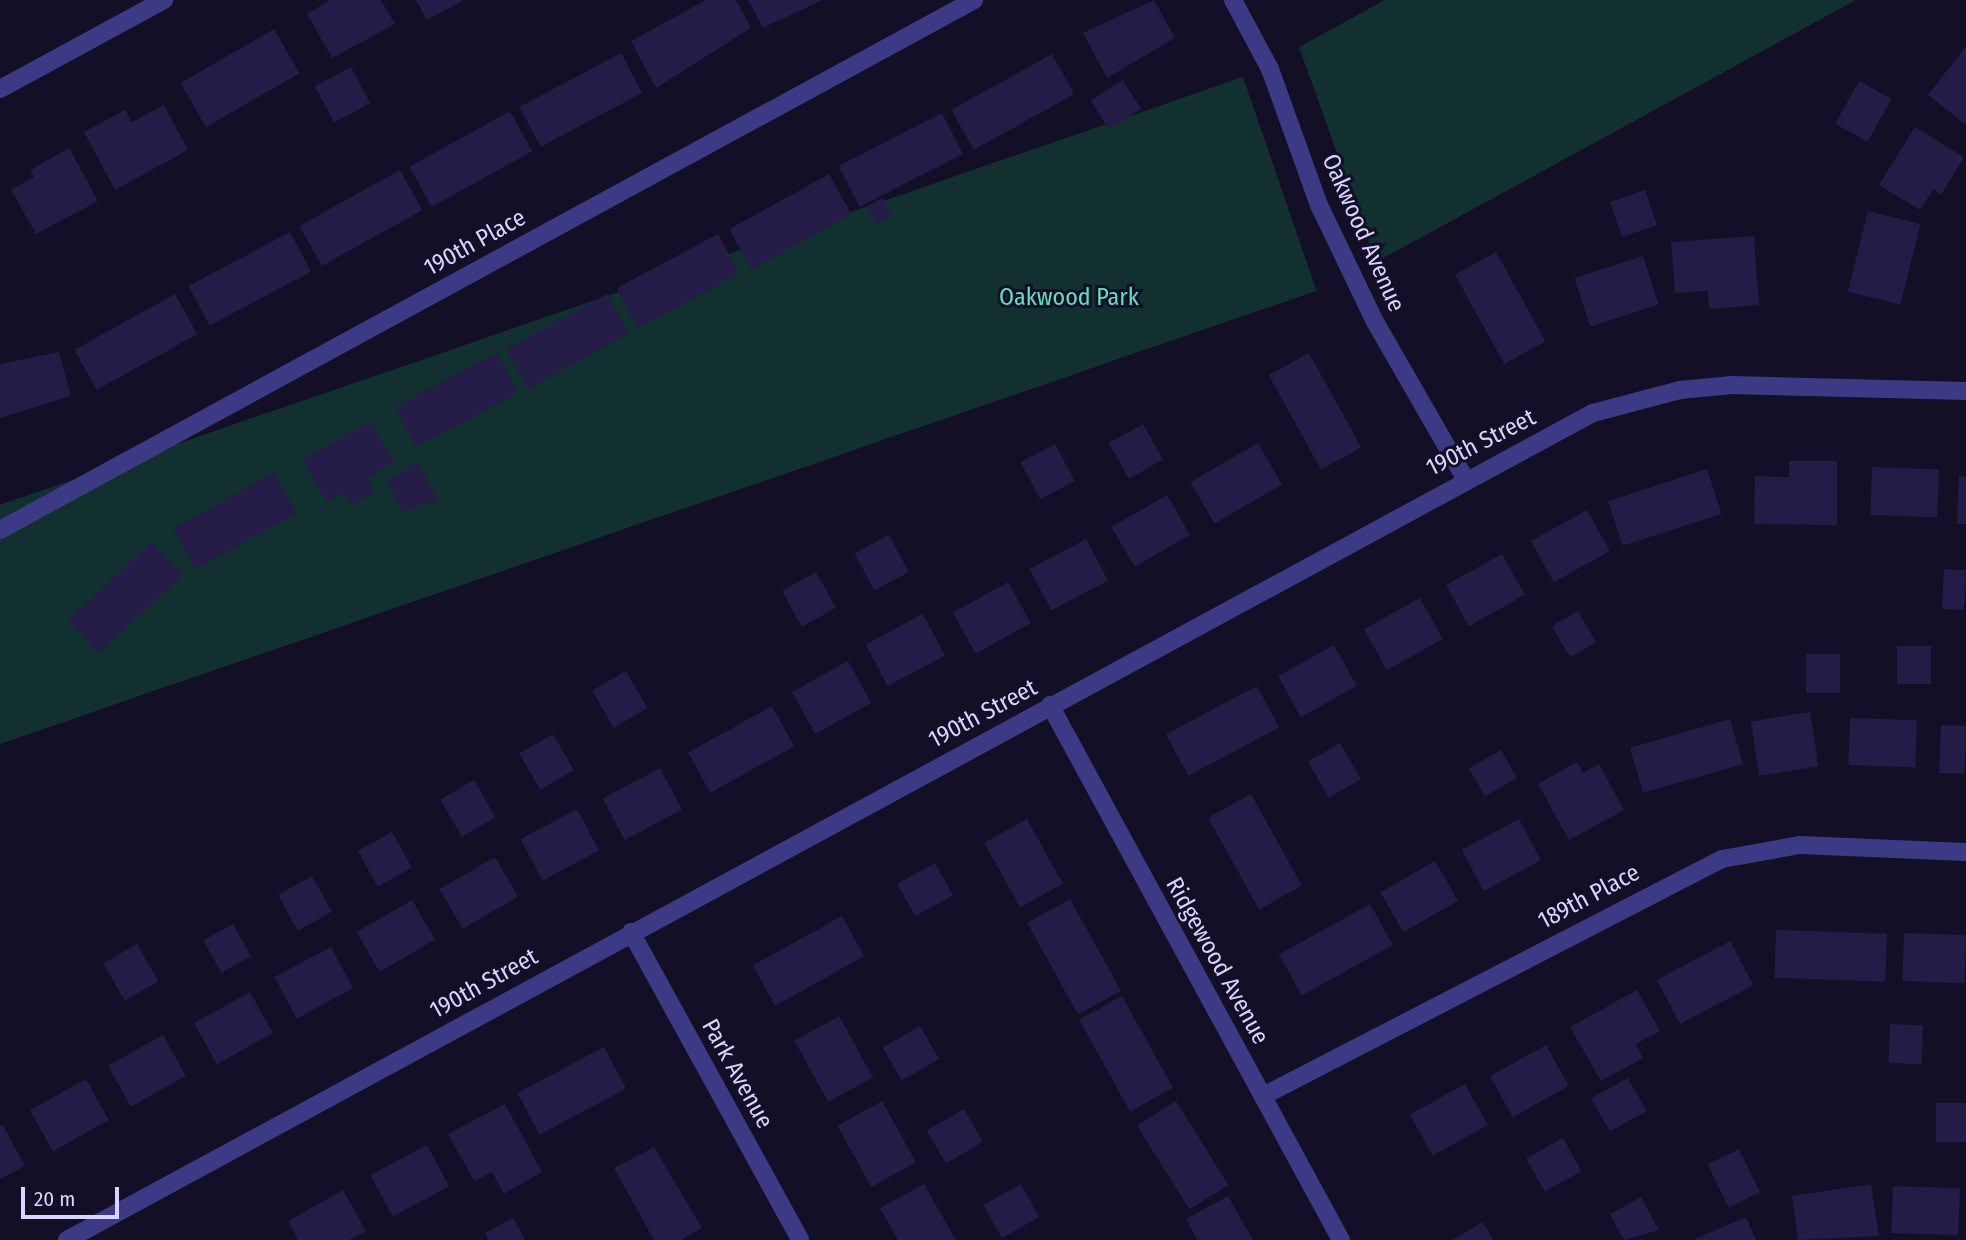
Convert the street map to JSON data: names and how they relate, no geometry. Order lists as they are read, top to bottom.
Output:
{
  "streets": {
    "street": [
      "Oakwood Avenue",
      "190th Place",
      "190th Street",
      "189th Place",
      "Ridgewood Avenue",
      "Park Avenue"
    ]
  },
  "crossings": [
    ["Oakwood Avenue", "190th Street"],
    ["190th Street", "Ridgewood Avenue"],
    ["190th Street", "Park Avenue"],
    ["189th Place", "Ridgewood Avenue"]
  ],
  "parks": ["Oakwood Park"],
  "scale_bar": "20 m"
}
